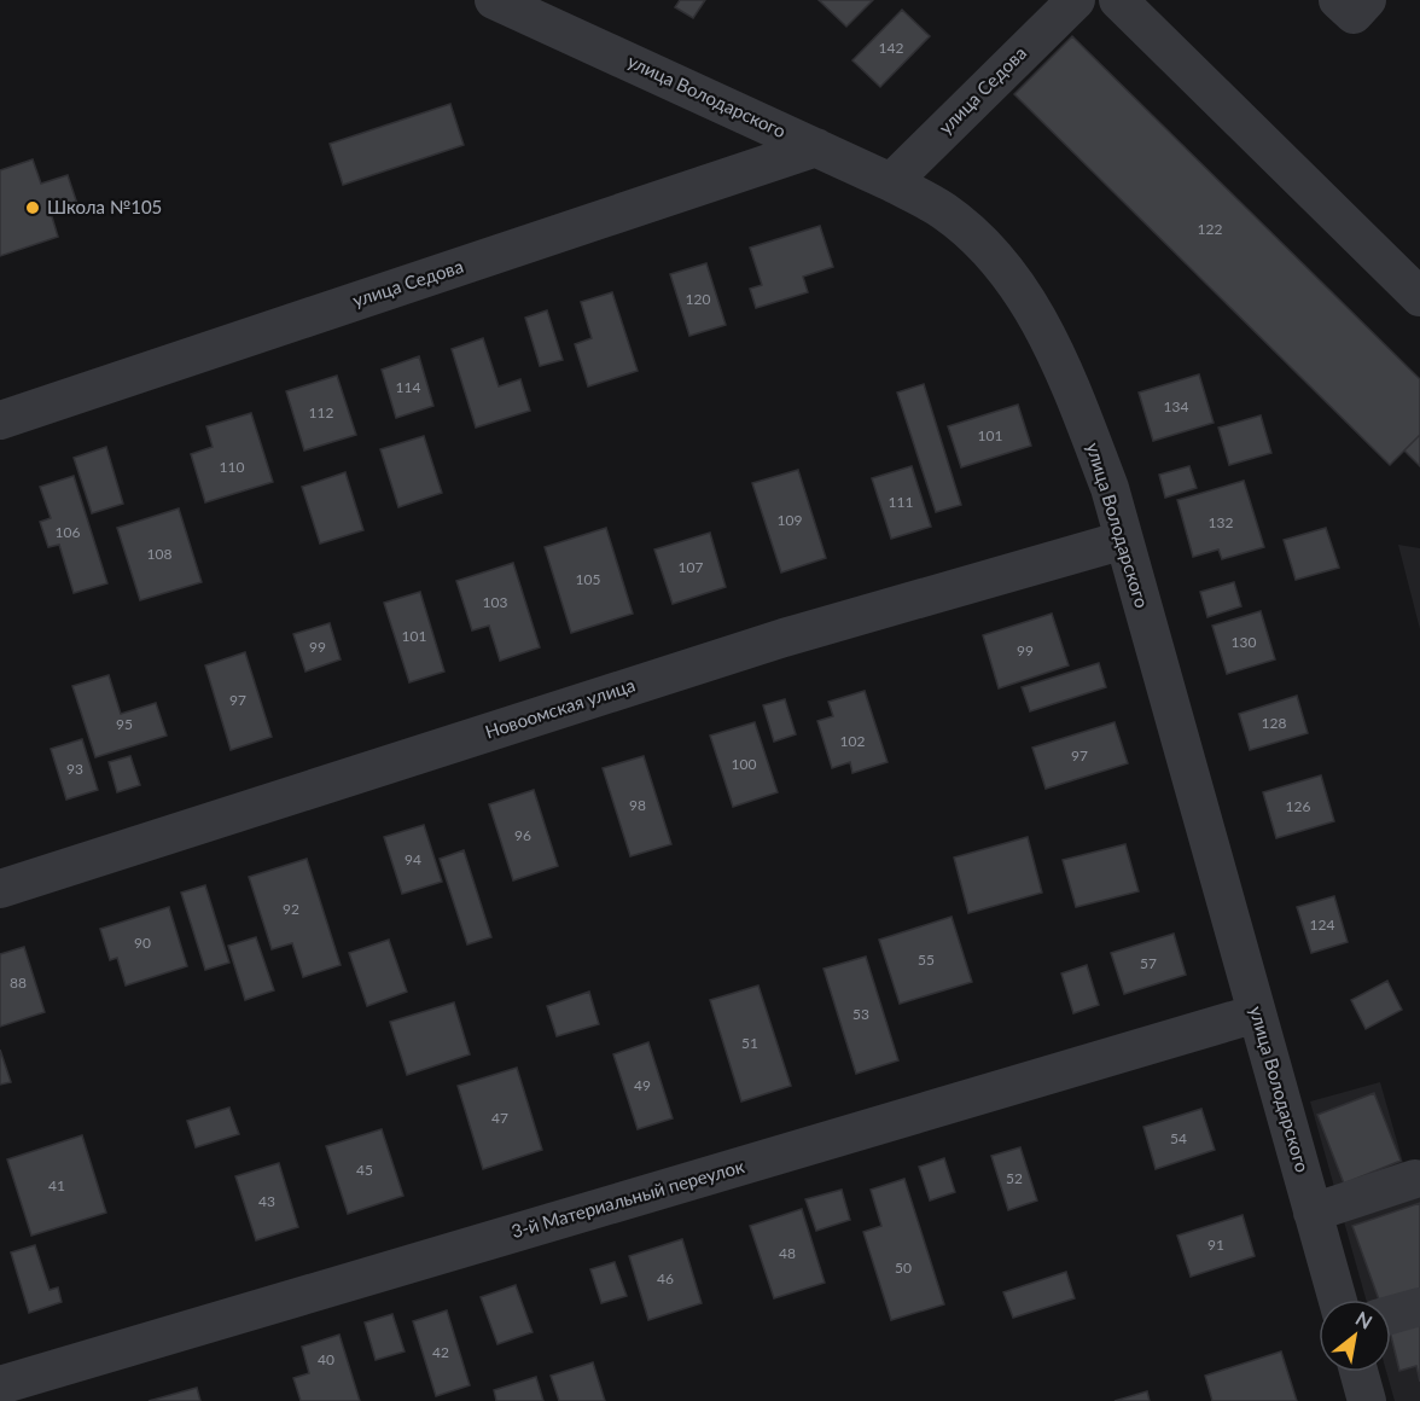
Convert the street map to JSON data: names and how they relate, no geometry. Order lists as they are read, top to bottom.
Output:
{
  "streets": {
    "street": [
      "улица Седова",
      "улица Володарского",
      "Новоомская улица",
      "3-й Материальный переулок"
    ]
  },
  "crossings": [
    ["улица Седова", "улица Володарского"],
    ["улица Володарского", "Новоомская улица"],
    ["улица Володарского", "3-й Материальный переулок"]
  ],
  "places": ["Школа №105"],
  "house_numbers": [
    "142",
    "122",
    "120",
    "114",
    "134",
    "112",
    "101",
    "110",
    "111",
    "109",
    "132",
    "106",
    "108",
    "107",
    "105",
    "103",
    "101",
    "130",
    "99",
    "99",
    "97",
    "128",
    "95",
    "102",
    "97",
    "100",
    "93",
    "98",
    "126",
    "96",
    "94",
    "92",
    "124",
    "90",
    "55",
    "57",
    "88",
    "53",
    "51",
    "49",
    "47",
    "54",
    "45",
    "52",
    "41",
    "43",
    "91",
    "48",
    "50",
    "46",
    "42",
    "40"
  ],
  "north": "top right"
}
